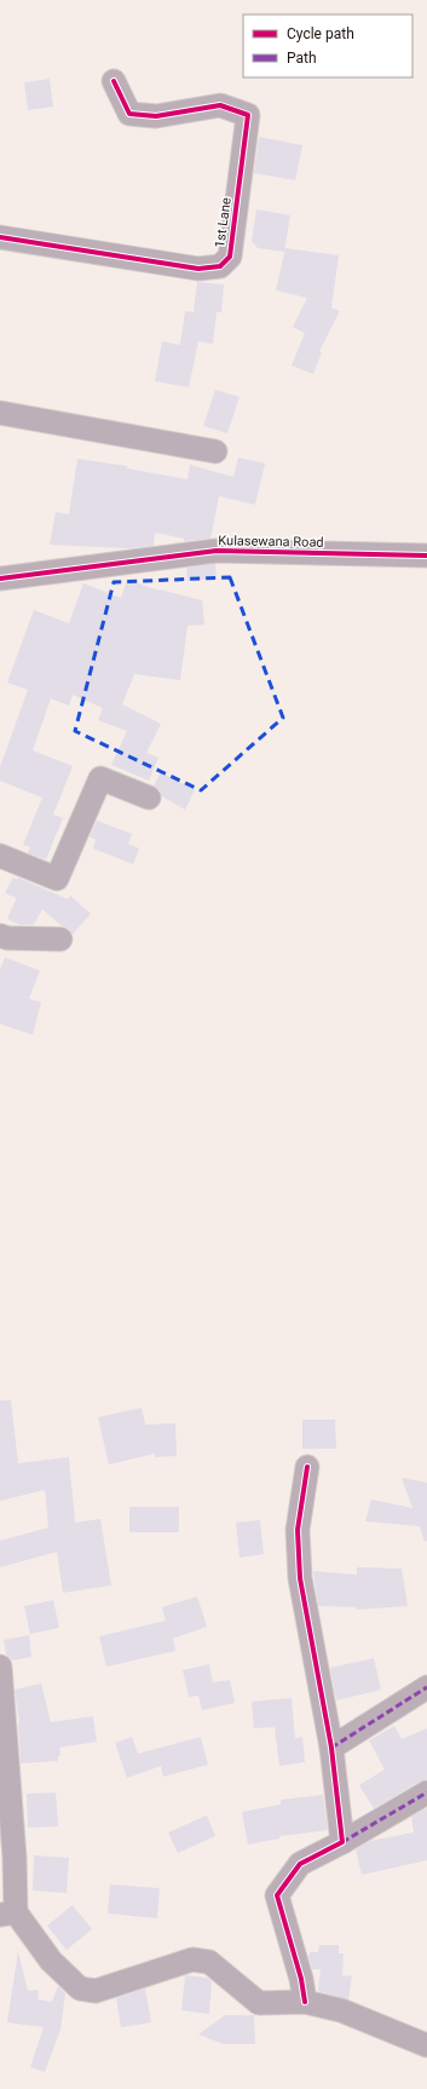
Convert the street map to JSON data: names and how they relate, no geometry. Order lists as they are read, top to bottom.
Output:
{
  "streets": {
    "street": ["1st Lane", "Kulasewana Road"]
  },
  "legend": ["Cycle path", "Path"]
}
